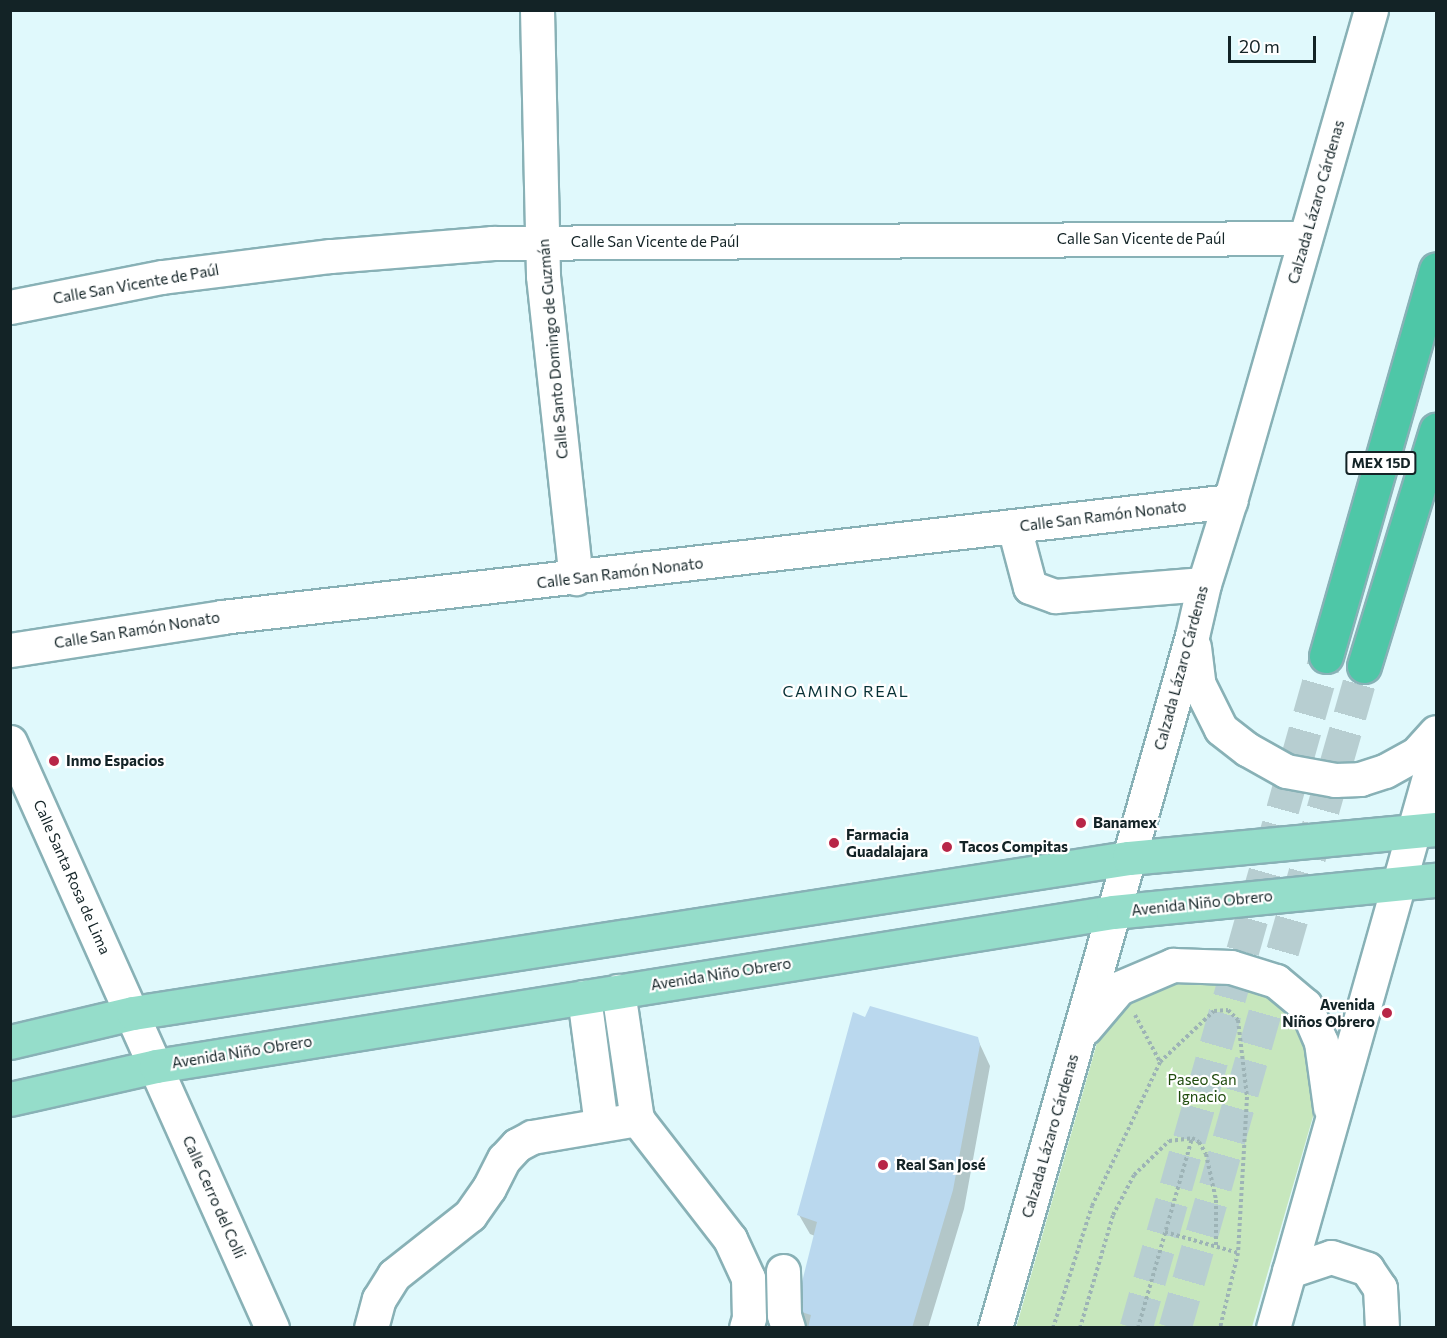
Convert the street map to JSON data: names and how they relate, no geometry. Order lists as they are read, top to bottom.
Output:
{
  "streets": {
    "highway": ["MEX 15D"],
    "main road": ["Avenida Niño Obrero"],
    "street": [
      "Calzada Lázaro Cárdenas",
      "Calle San Vicente de Paúl",
      "Calle Santo Domingo de Guzmán",
      "Calle San Ramón Nonato",
      "Calle Santa Rosa de Lima",
      "Calle Cerro del Colli"
    ]
  },
  "crossings": [
    ["Calzada Lázaro Cárdenas", "Calle San Vicente de Paúl"],
    ["Calzada Lázaro Cárdenas", "Calle San Ramón Nonato"],
    ["Calzada Lázaro Cárdenas", "Avenida Niño Obrero"],
    ["Calle San Vicente de Paúl", "Calle Santo Domingo de Guzmán"],
    ["Calle Santo Domingo de Guzmán", "Calle San Ramón Nonato"],
    ["Calle Santa Rosa de Lima", "Avenida Niño Obrero"],
    ["Calle Santa Rosa de Lima", "Calle Cerro del Colli"],
    ["Avenida Niño Obrero", "Calle Cerro del Colli"]
  ],
  "districts": ["CAMINO REAL"],
  "parks": ["Paseo San Ignacio"],
  "places": [
    "Inmo Espacios",
    "Banamex",
    "Farmacia Guadalajara",
    "Tacos Compitas",
    "Avenida Niños Obrero",
    "Real San José"
  ],
  "scale_bar": "20 m"
}
